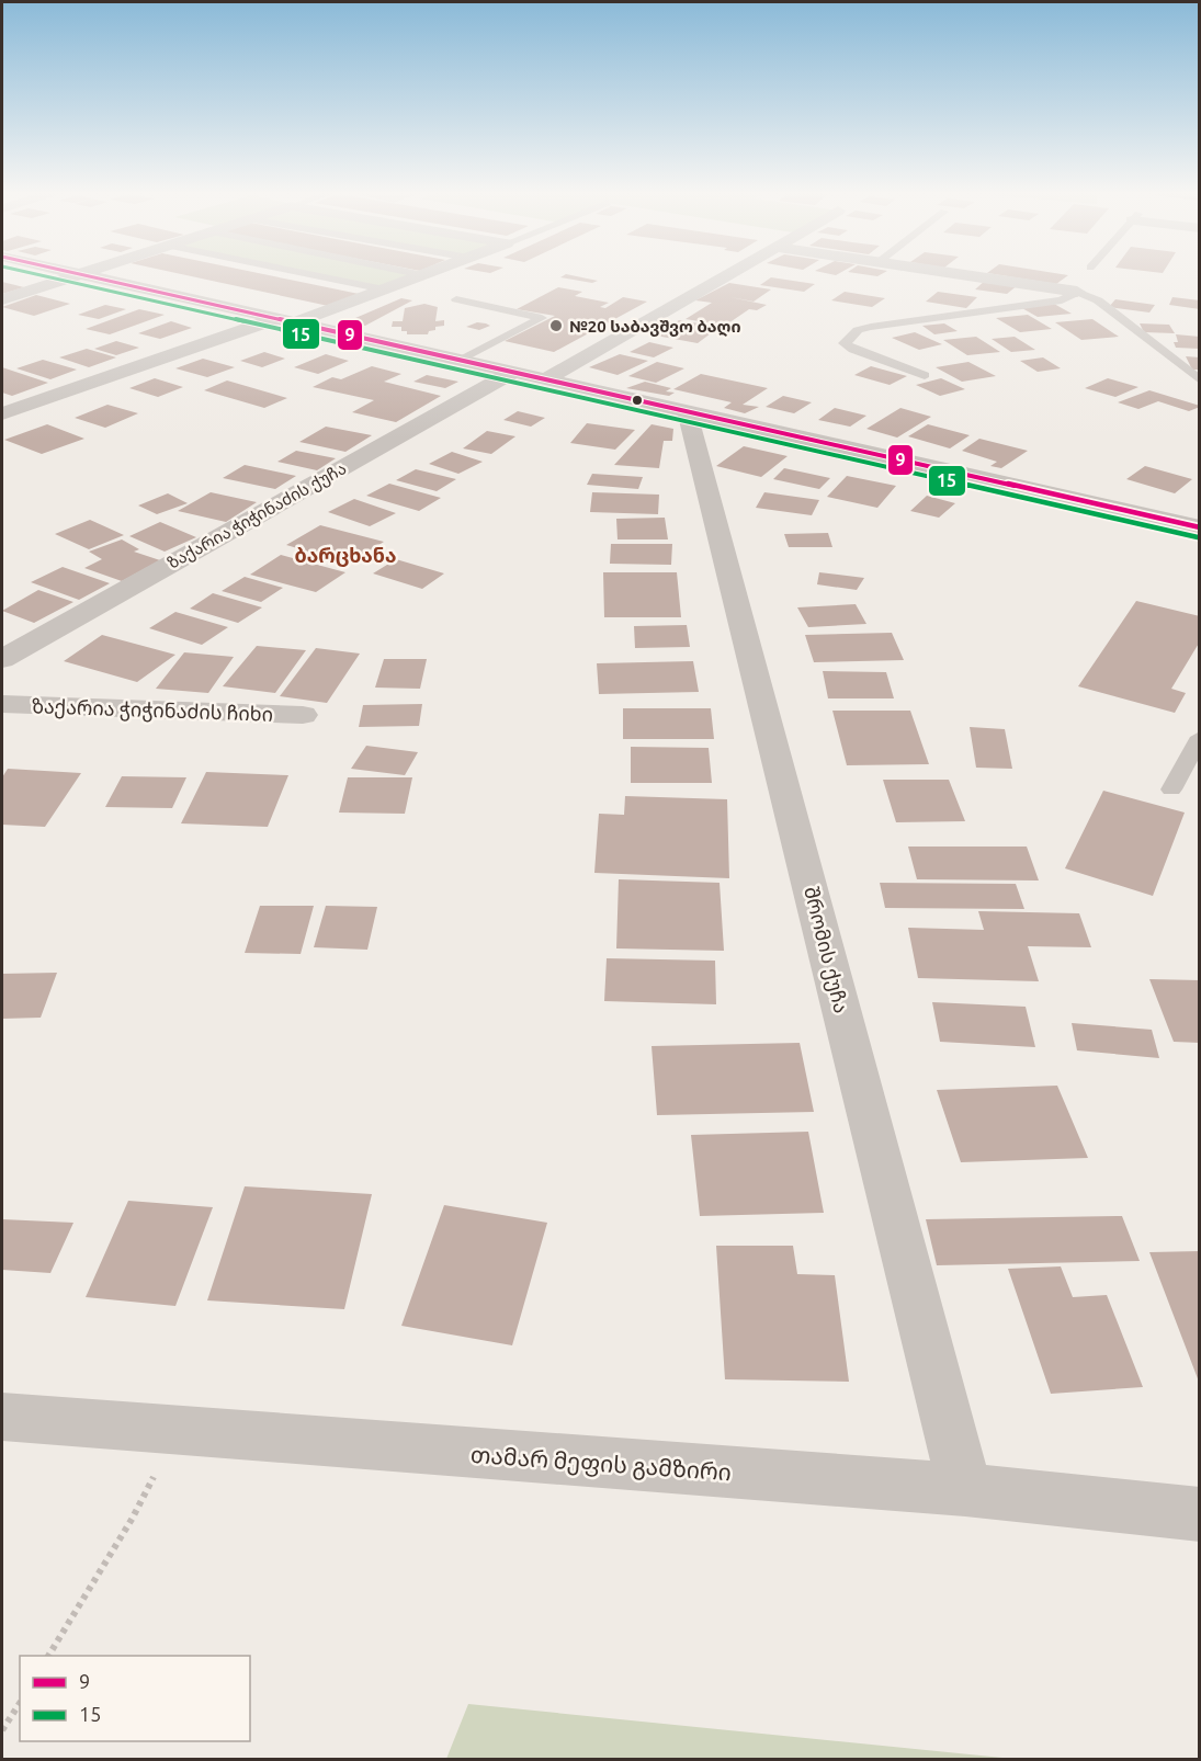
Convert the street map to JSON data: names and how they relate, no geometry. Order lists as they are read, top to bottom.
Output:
{
  "streets": {
    "street": [
      "ზაქარია ჭიჭინაძის ქუჩა",
      "ზაქარია ჭიჭინაძის ჩიხი",
      "შრომის ქუჩა",
      "თამარ მეფის გამზირი"
    ]
  },
  "crossings": [
    ["შრომის ქუჩა", "თამარ მეფის გამზირი"]
  ],
  "districts": ["ბარცხანა"],
  "places": ["№20 საბავშვო ბაღი"],
  "lines": ["transit line 9", "transit line 15"],
  "legend": ["9", "15"]
}
